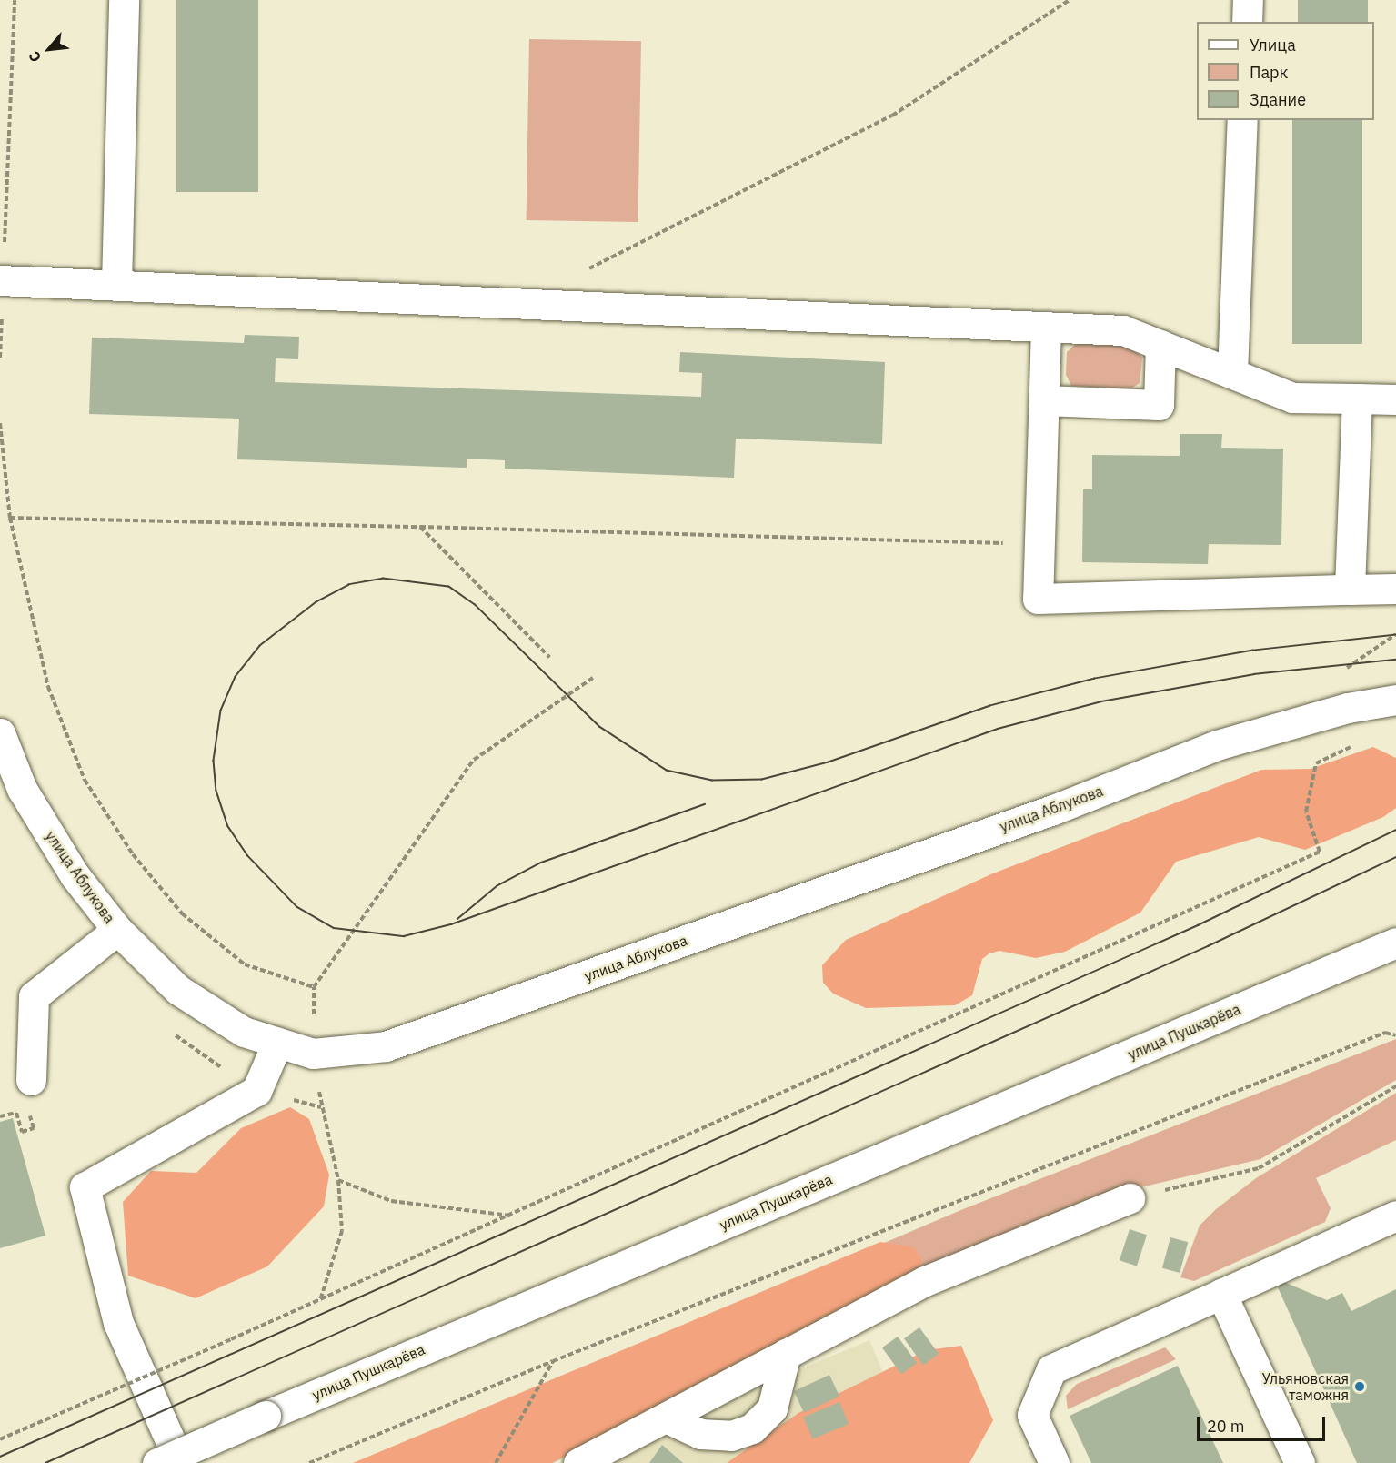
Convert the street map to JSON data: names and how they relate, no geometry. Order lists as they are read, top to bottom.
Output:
{
  "streets": {
    "street": ["улица Аблукова", "улица Пушкарёва"]
  },
  "places": ["Ульяновская таможня"],
  "legend": ["Улица", "Парк", "Здание"],
  "scale_bar": "20 m",
  "north": "bottom left"
}
